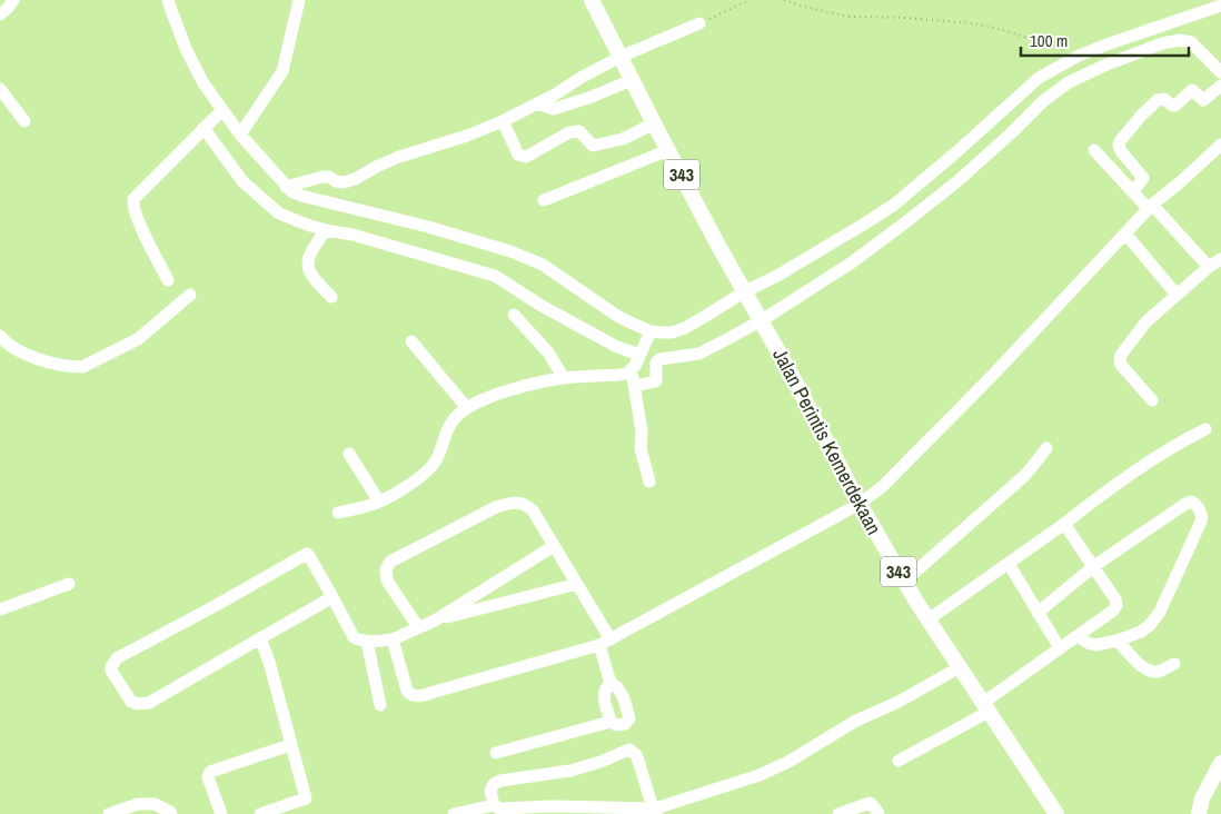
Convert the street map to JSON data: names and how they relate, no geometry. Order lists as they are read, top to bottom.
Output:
{
  "streets": {
    "main road": ["343", "Jalan Perintis Kemerdekaan"]
  },
  "crossings": [
    ["343", "Jalan Perintis Kemerdekaan"]
  ],
  "scale_bar": "100 m"
}
